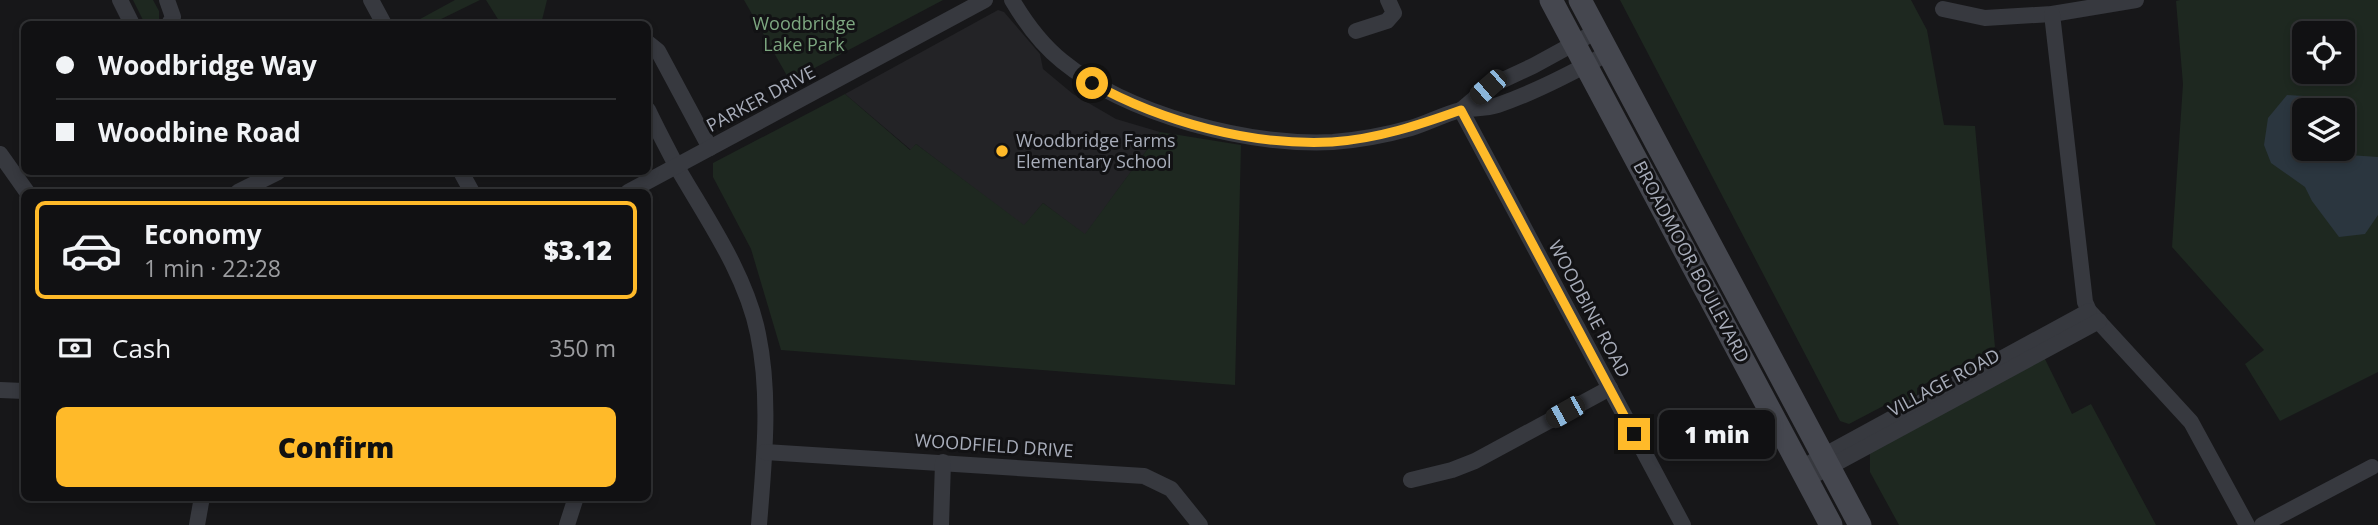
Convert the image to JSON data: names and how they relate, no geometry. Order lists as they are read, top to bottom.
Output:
{
  "streets": {
    "main road": ["BROADMOOR BOULEVARD"],
    "street": [
      "PARKER DRIVE",
      "WOODBINE ROAD",
      "VILLAGE ROAD",
      "WOODFIELD DRIVE"
    ]
  },
  "crossings": [
    ["BROADMOOR BOULEVARD", "VILLAGE ROAD"]
  ],
  "parks": ["Woodbridge Lake Park"],
  "places": ["Woodbridge Farms Elementary School"],
  "page": {
    "banner": ["Woodbridge Way", "Woodbine Road"],
    "list": [
      {
        "name": "Economy",
        "note": "1 min · 22:28",
        "value": "$3.12"
      }
    ],
    "pay": ["Cash", "350 m"],
    "buttons": "Confirm",
    "bubble": "1 min"
  }
}
